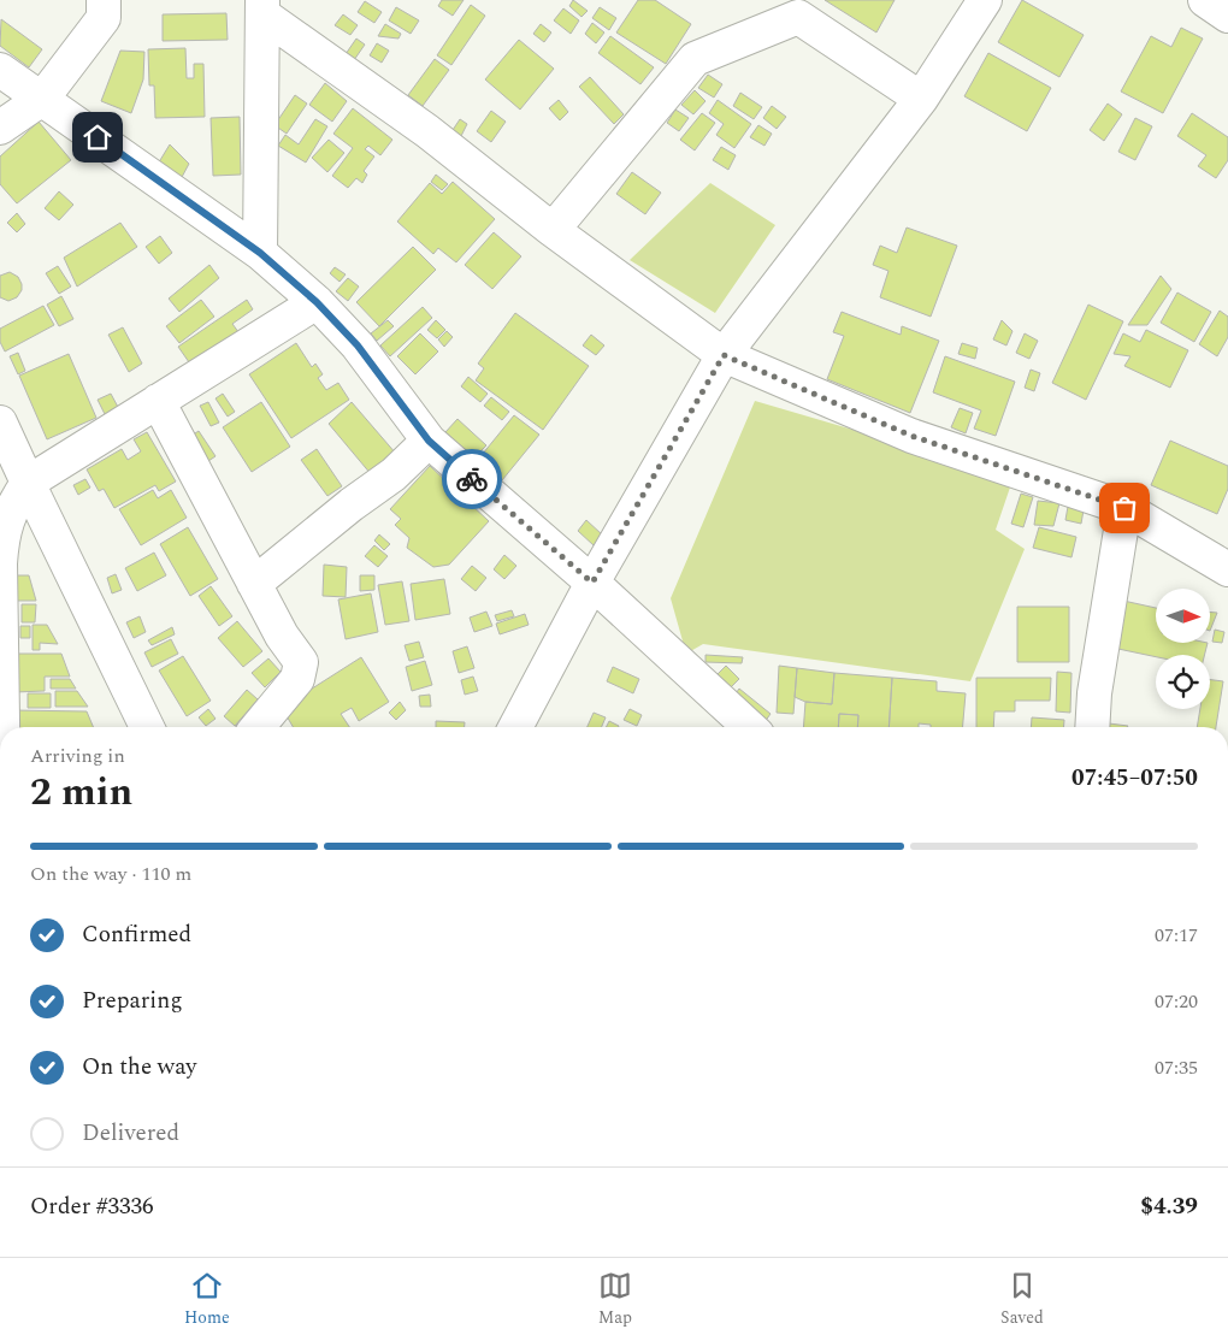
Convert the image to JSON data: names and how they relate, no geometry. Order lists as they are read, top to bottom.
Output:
{
  "north": "right",
  "page": {
    "heading": ["2 min", "Arriving in", "07:45–07:50"],
    "panel": ["Order #3336", "$4.39"],
    "bar": "On the way · 110 m",
    "list": [
      ["Confirmed", "07:17"],
      ["Preparing", "07:20"],
      ["On the way", "07:35"],
      "Delivered"
    ],
    "tabs": ["Home", "Map", "Saved"]
  }
}
